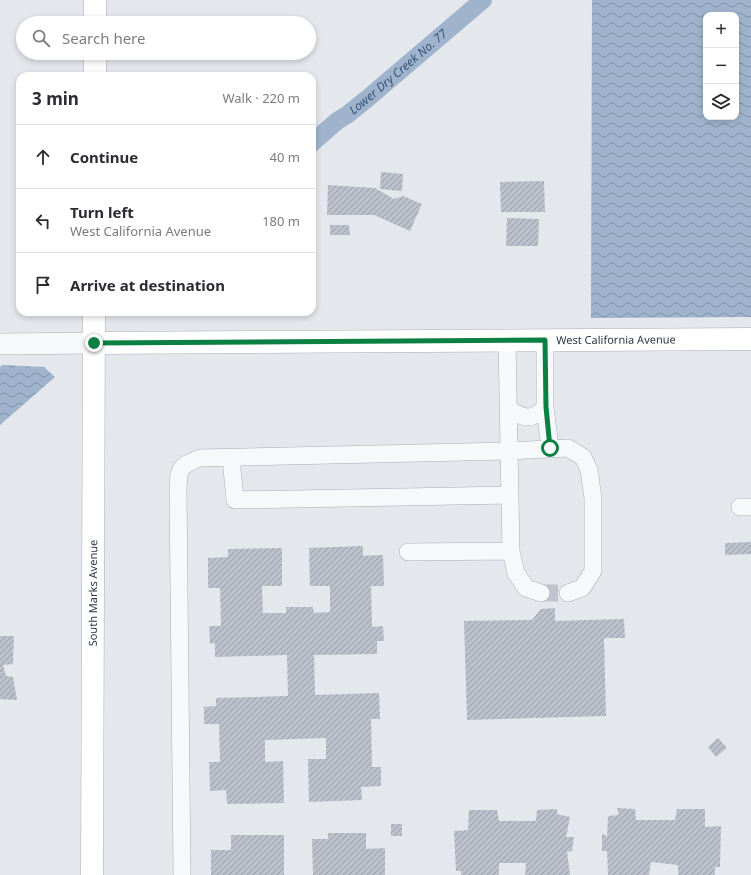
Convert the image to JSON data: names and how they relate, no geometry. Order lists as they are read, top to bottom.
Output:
{
  "streets": {
    "main road": ["West California Avenue", "South Marks Avenue"]
  },
  "crossings": [
    ["West California Avenue", "South Marks Avenue"]
  ],
  "water": ["Lower Dry Creek No. 77"],
  "page": {
    "map_buttons": ["+", "−"],
    "search": "Search here",
    "heading": ["3 min", "Walk · 220 m"],
    "list": [
      ["Continue", "40 m"],
      ["Turn left", "West California Avenue", "180 m"],
      "Arrive at destination"
    ]
  }
}
